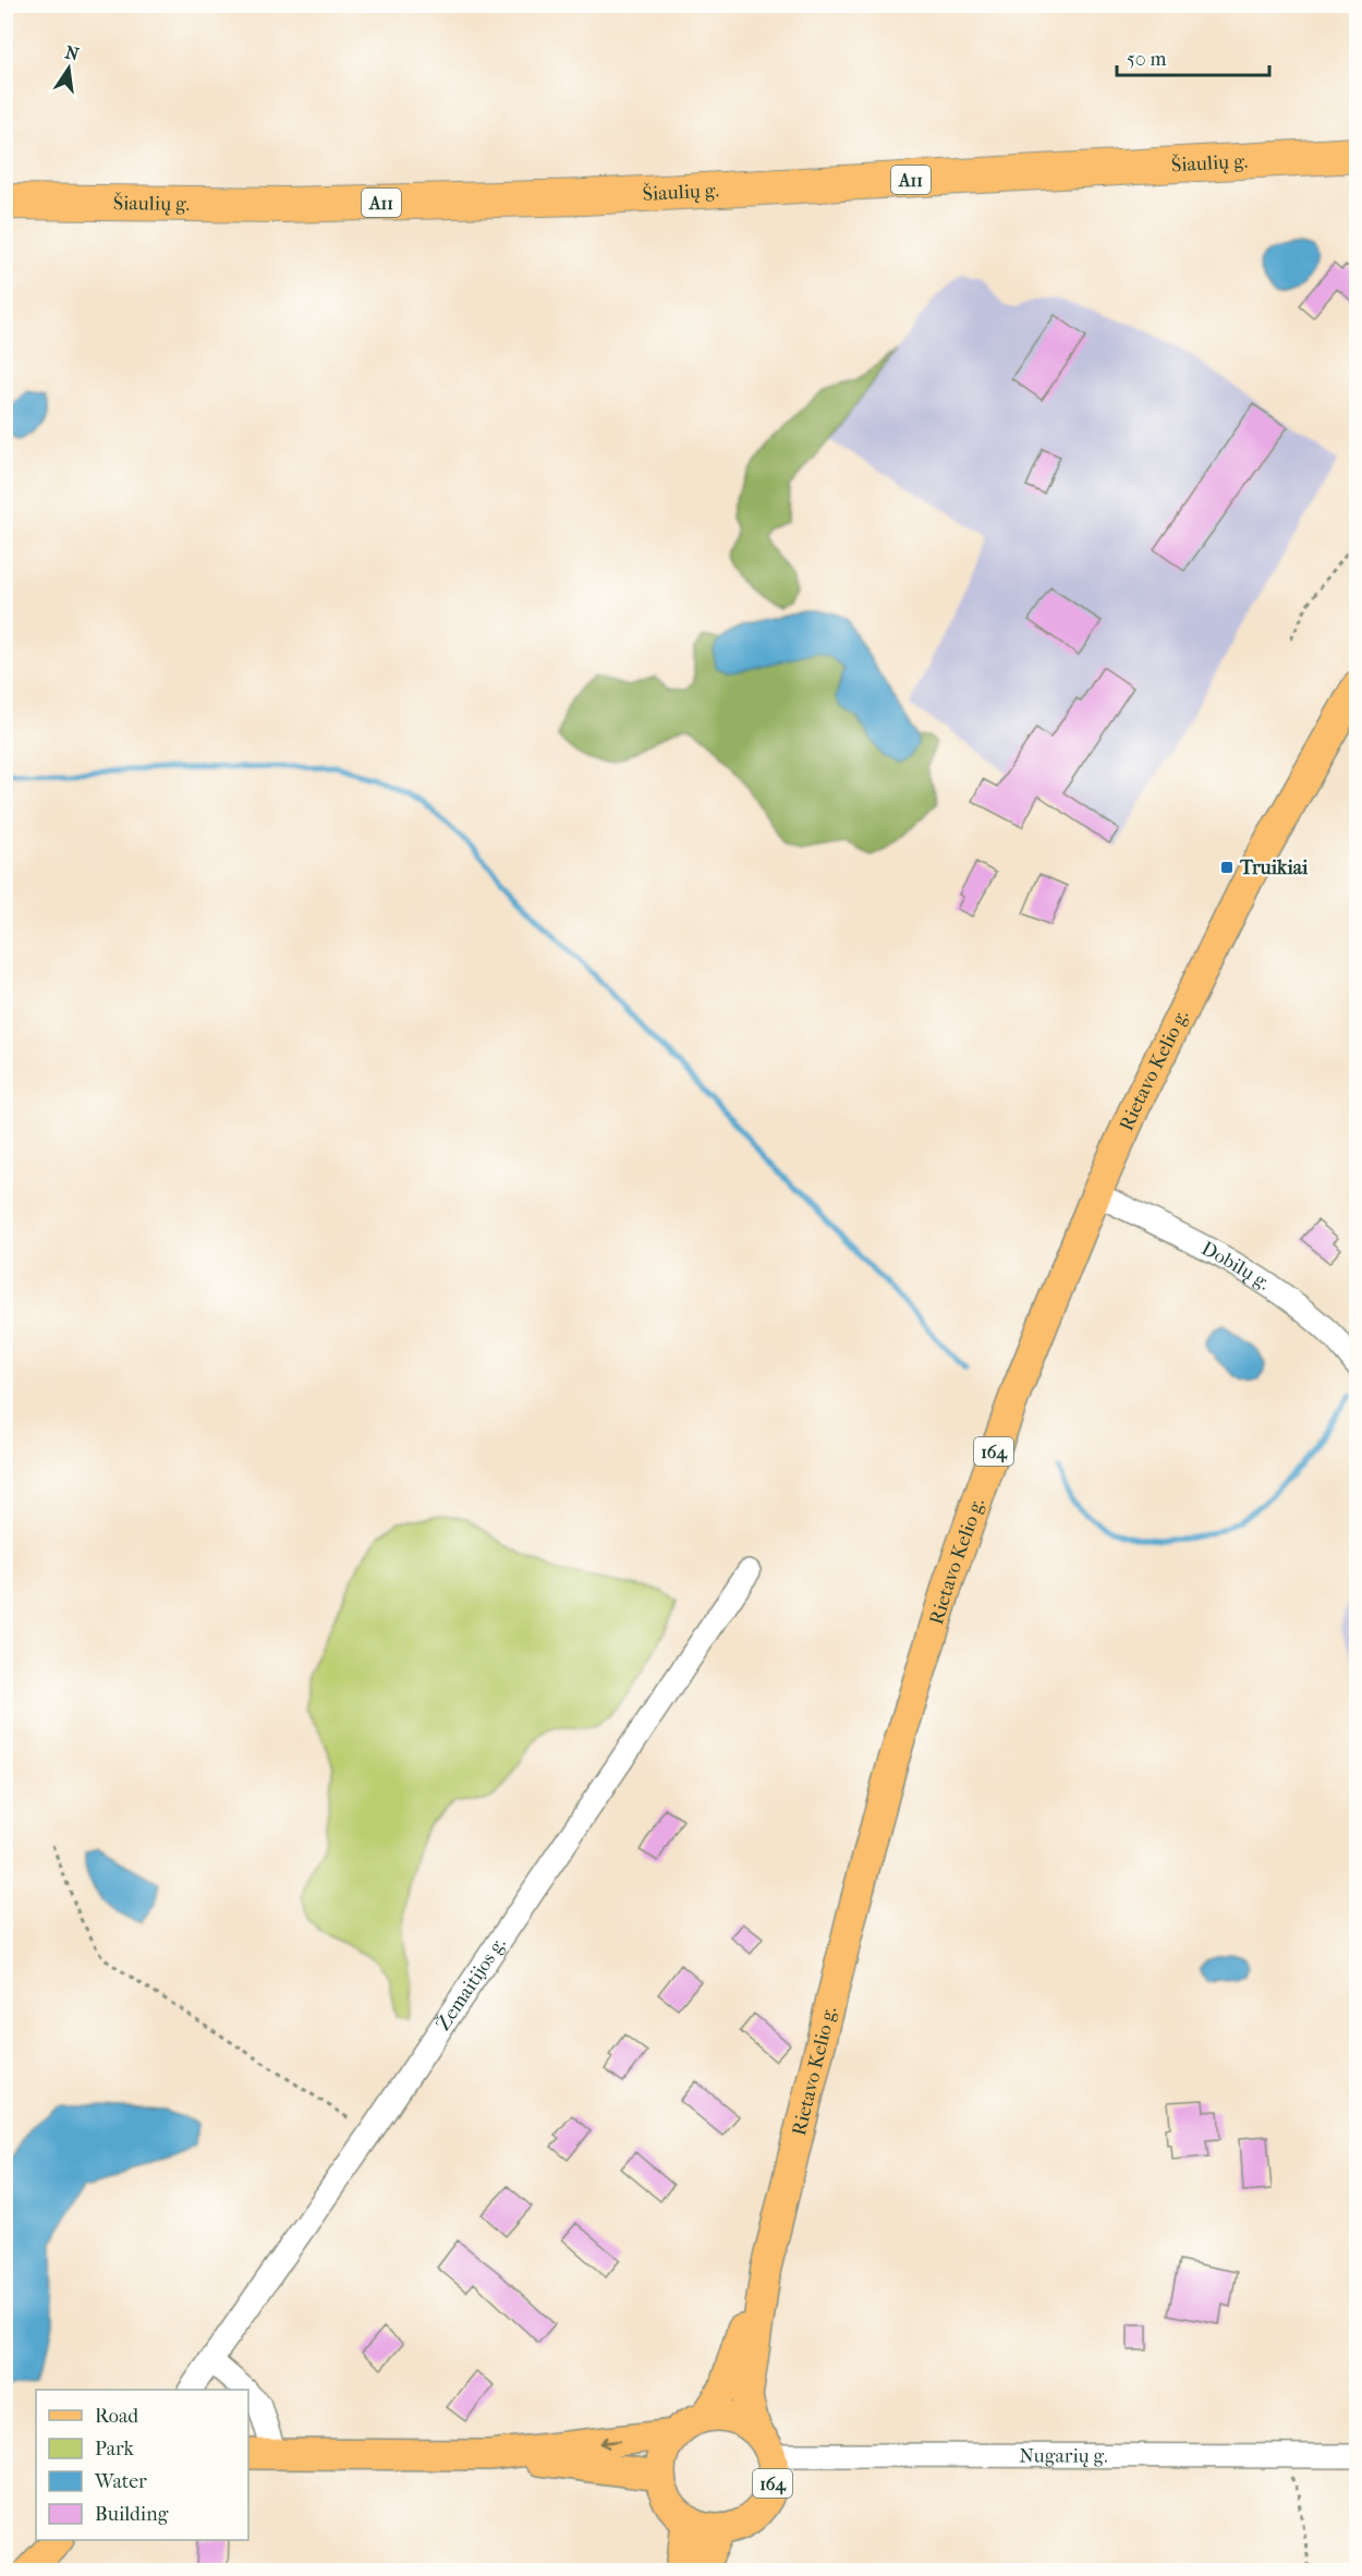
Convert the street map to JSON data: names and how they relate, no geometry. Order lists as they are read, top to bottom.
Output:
{
  "streets": {
    "highway": ["Šiaulių g.", "A11"],
    "main road": ["Rietavo Kelio g.", "164"],
    "street": ["Dobilų g.", "Žemaitijos g.", "Nugarių g."]
  },
  "crossings": [
    ["Rietavo Kelio g.", "Dobilų g."],
    ["Rietavo Kelio g.", "Nugarių g."]
  ],
  "places": {
    "transit": ["Truikiai"]
  },
  "legend": [
    "Road",
    "Park",
    "Water",
    "Building"
  ],
  "scale_bar": "50 m",
  "north": "top"
}
